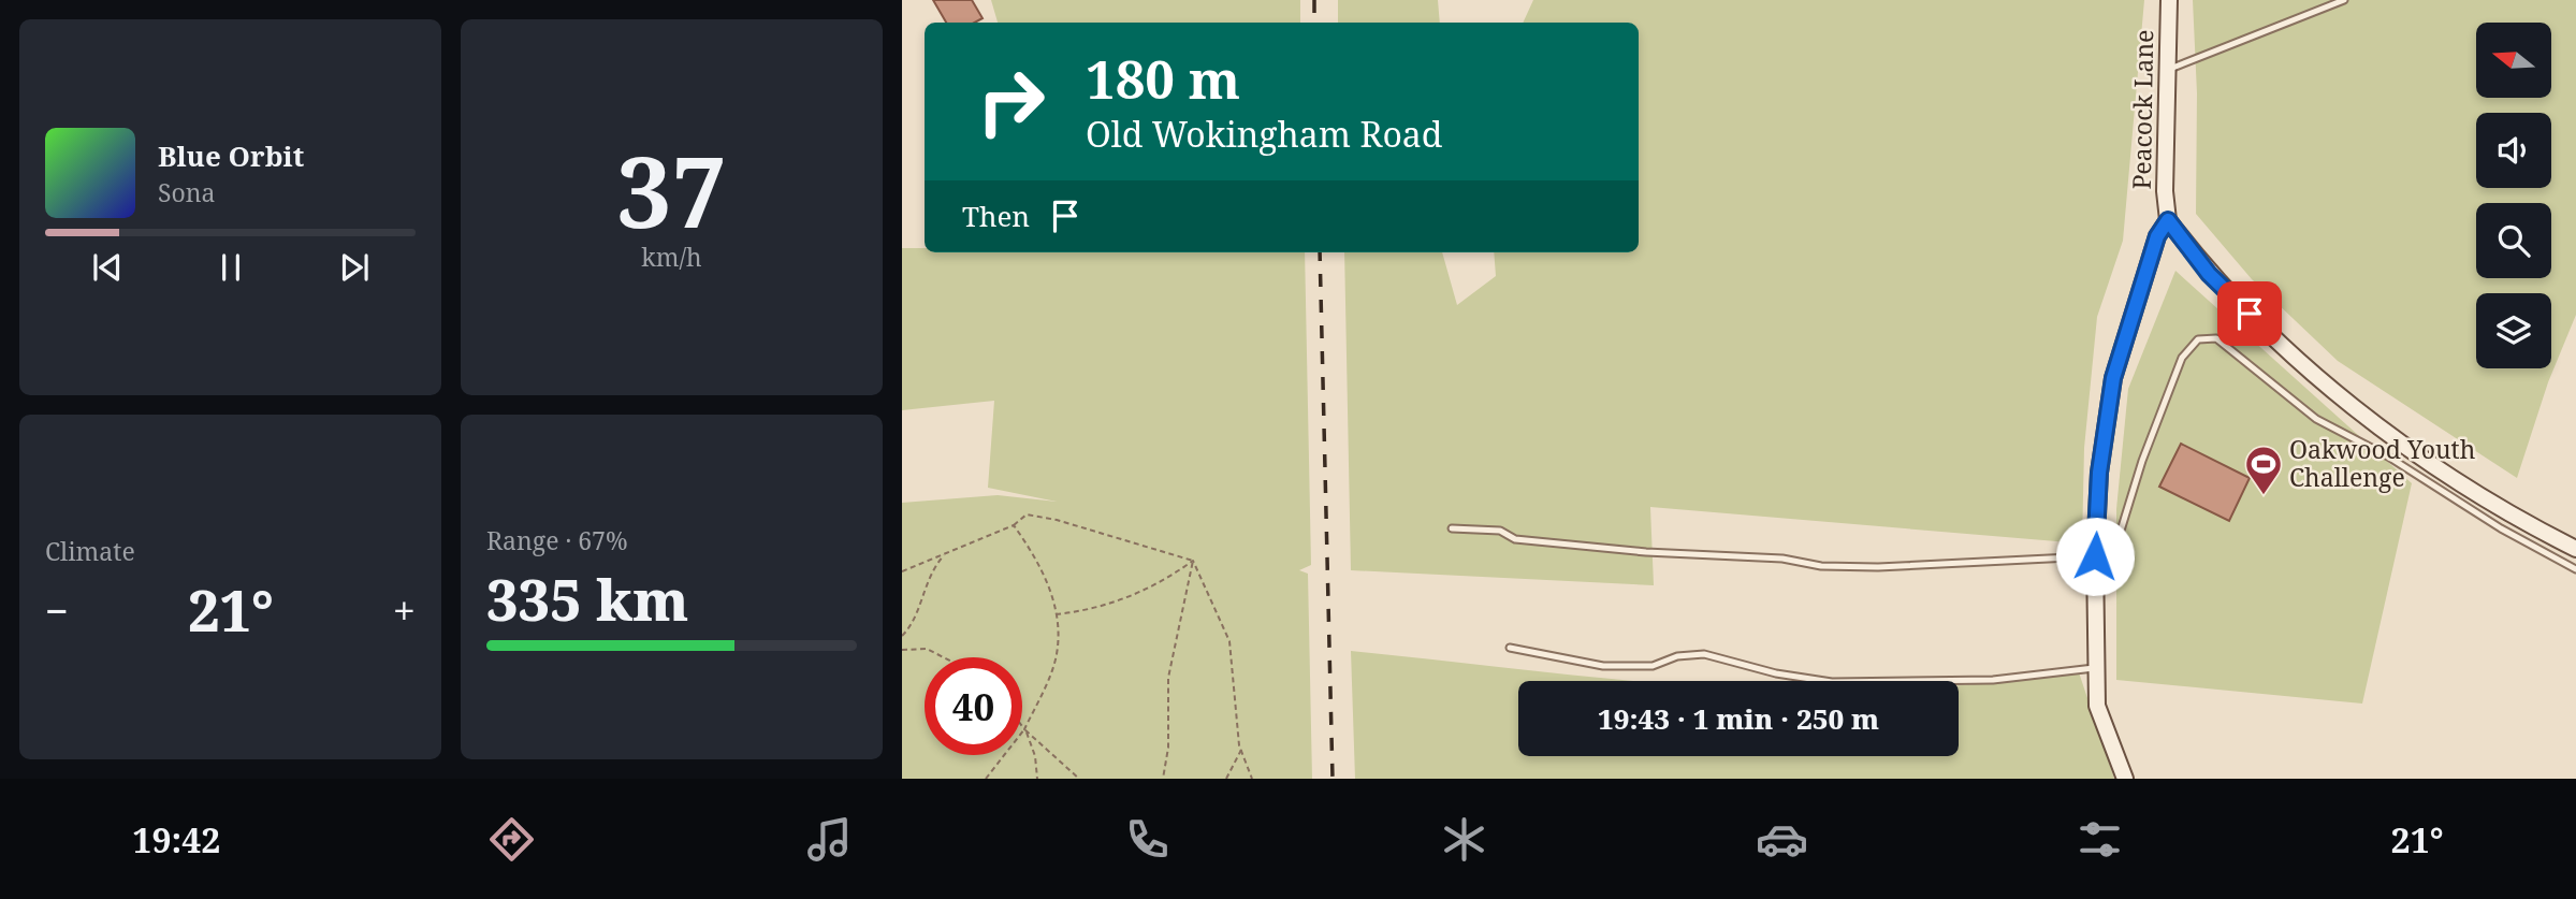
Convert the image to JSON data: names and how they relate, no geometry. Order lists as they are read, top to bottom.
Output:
{
  "streets": {
    "street": ["Peacock Lane"]
  },
  "places": {
    "sports": ["Oakwood Youth Challenge"]
  },
  "north": "left",
  "page": {
    "tile": [
      ["37", "km/h"],
      "Climate",
      ["Range · 67%", "335 km"]
    ],
    "turn": ["180 m", "Old Wokingham Road"],
    "song": ["Blue Orbit", "Sona"],
    "then": "Then",
    "heat": ["−", "21°", "+"],
    "limit": "40",
    "trip": "19:43 · 1 min · 250 m",
    "tabs": ["19:42", "21°"]
  }
}
